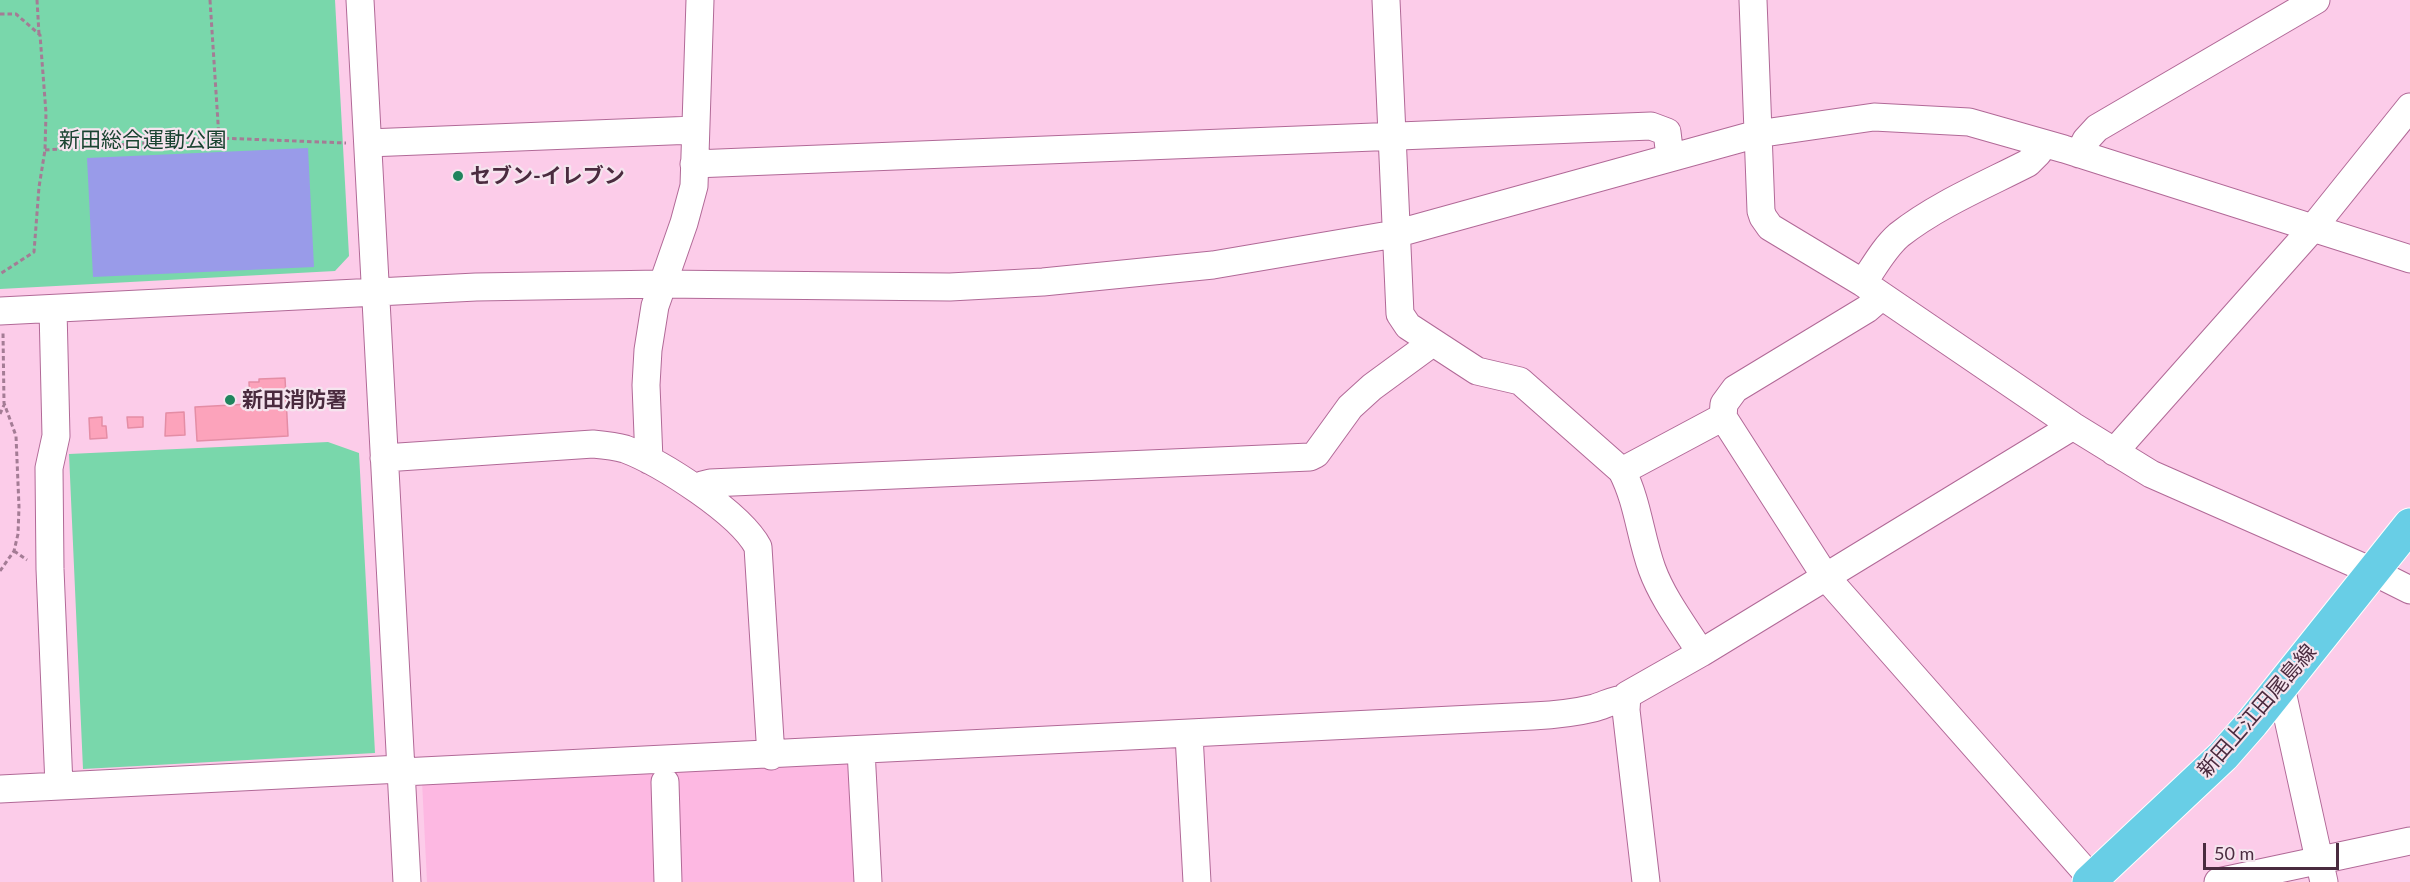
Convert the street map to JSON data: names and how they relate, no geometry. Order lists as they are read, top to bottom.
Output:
{
  "streets": {
    "main road": ["新田上江田尾島線"]
  },
  "parks": ["新田総合運動公園"],
  "places": ["セブン-イレブン", "新田消防署"],
  "scale_bar": "50 m"
}
